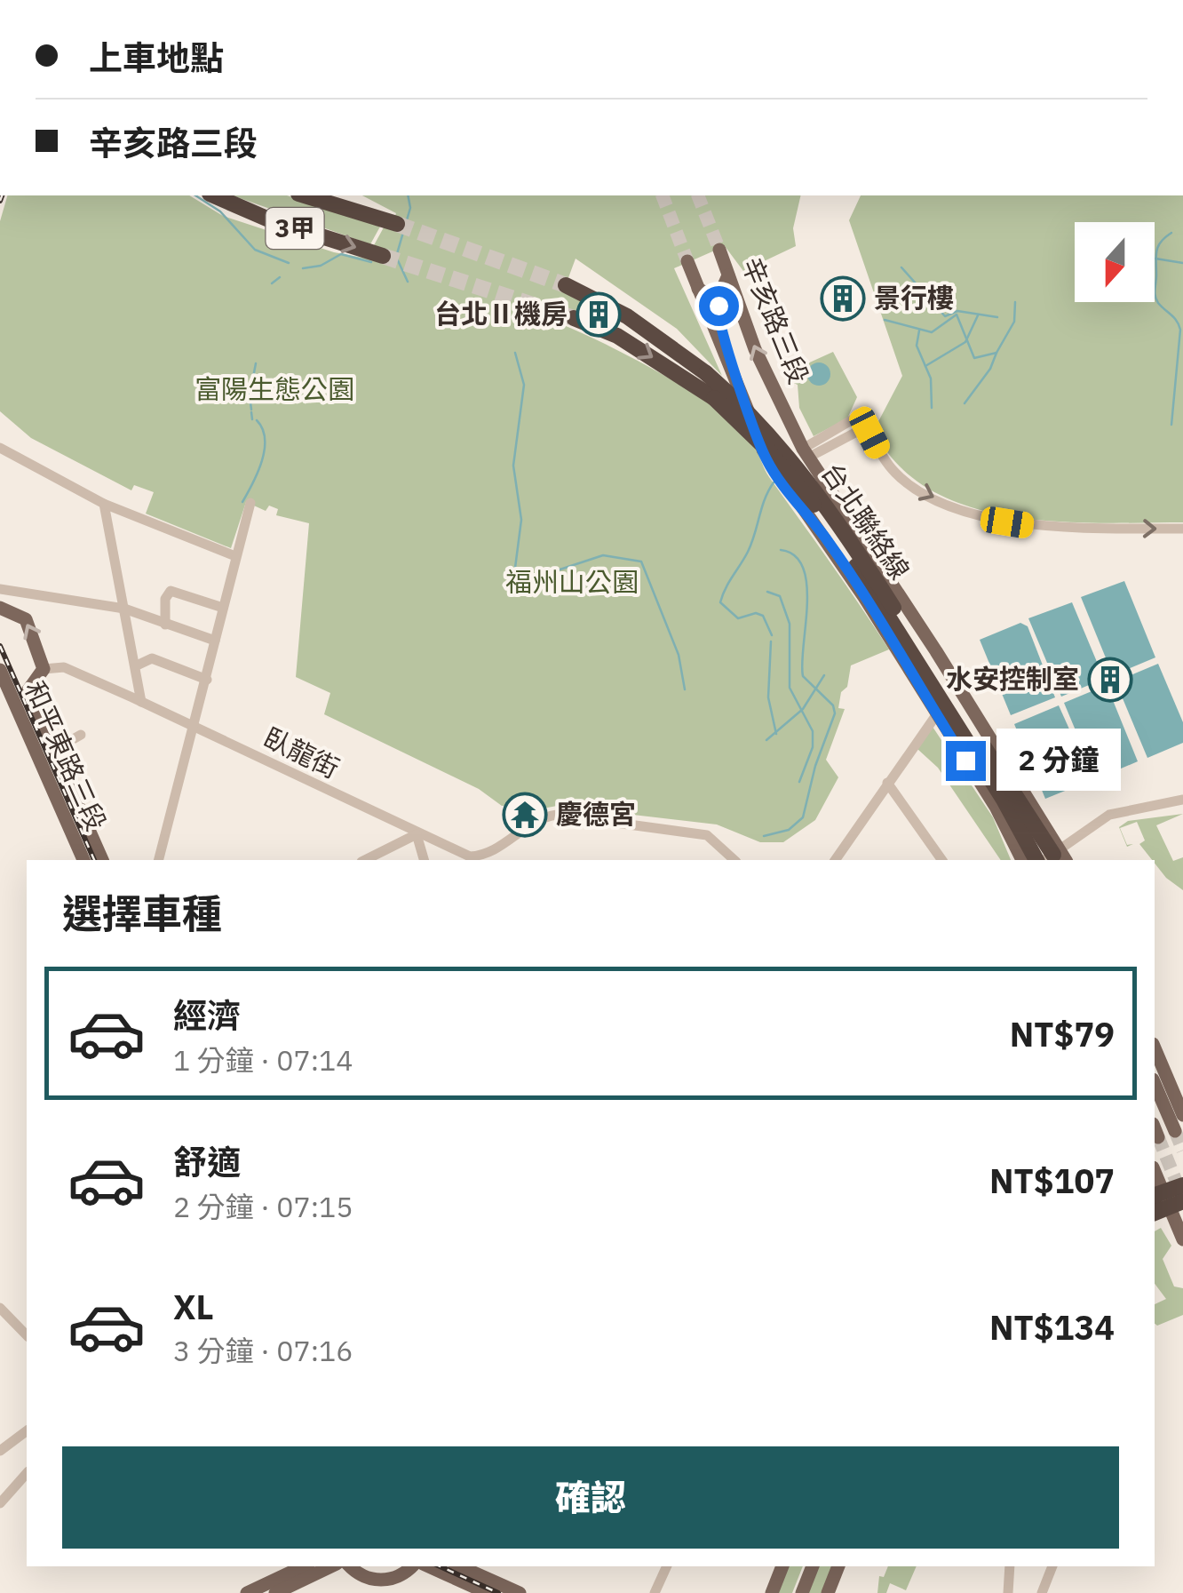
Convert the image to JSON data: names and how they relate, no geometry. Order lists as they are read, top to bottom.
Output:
{
  "streets": {
    "highway": ["3甲", "台北聯絡線"],
    "main road": ["辛亥路三段", "和平東路三段"],
    "street": ["臥龍街"]
  },
  "crossings": [
    ["辛亥路三段", "台北聯絡線"],
    ["臥龍街", "和平東路三段"]
  ],
  "parks": ["富陽生態公園", "福州山公園"],
  "places": {
    "building": ["景行樓", "台北Ⅱ機房", "水安控制室"],
    "temple": ["慶德宮"]
  },
  "north": "bottom",
  "page": {
    "banner": ["上車地點", "辛亥路三段"],
    "bubble": "2 分鐘",
    "heading": "選擇車種",
    "list": [
      {
        "name": "經濟",
        "note": "1 分鐘 · 07:14",
        "value": "NT$79"
      },
      {
        "name": "舒適",
        "note": "2 分鐘 · 07:15",
        "value": "NT$107"
      },
      {
        "name": "XL",
        "note": "3 分鐘 · 07:16",
        "value": "NT$134"
      }
    ],
    "buttons": "確認"
  }
}
